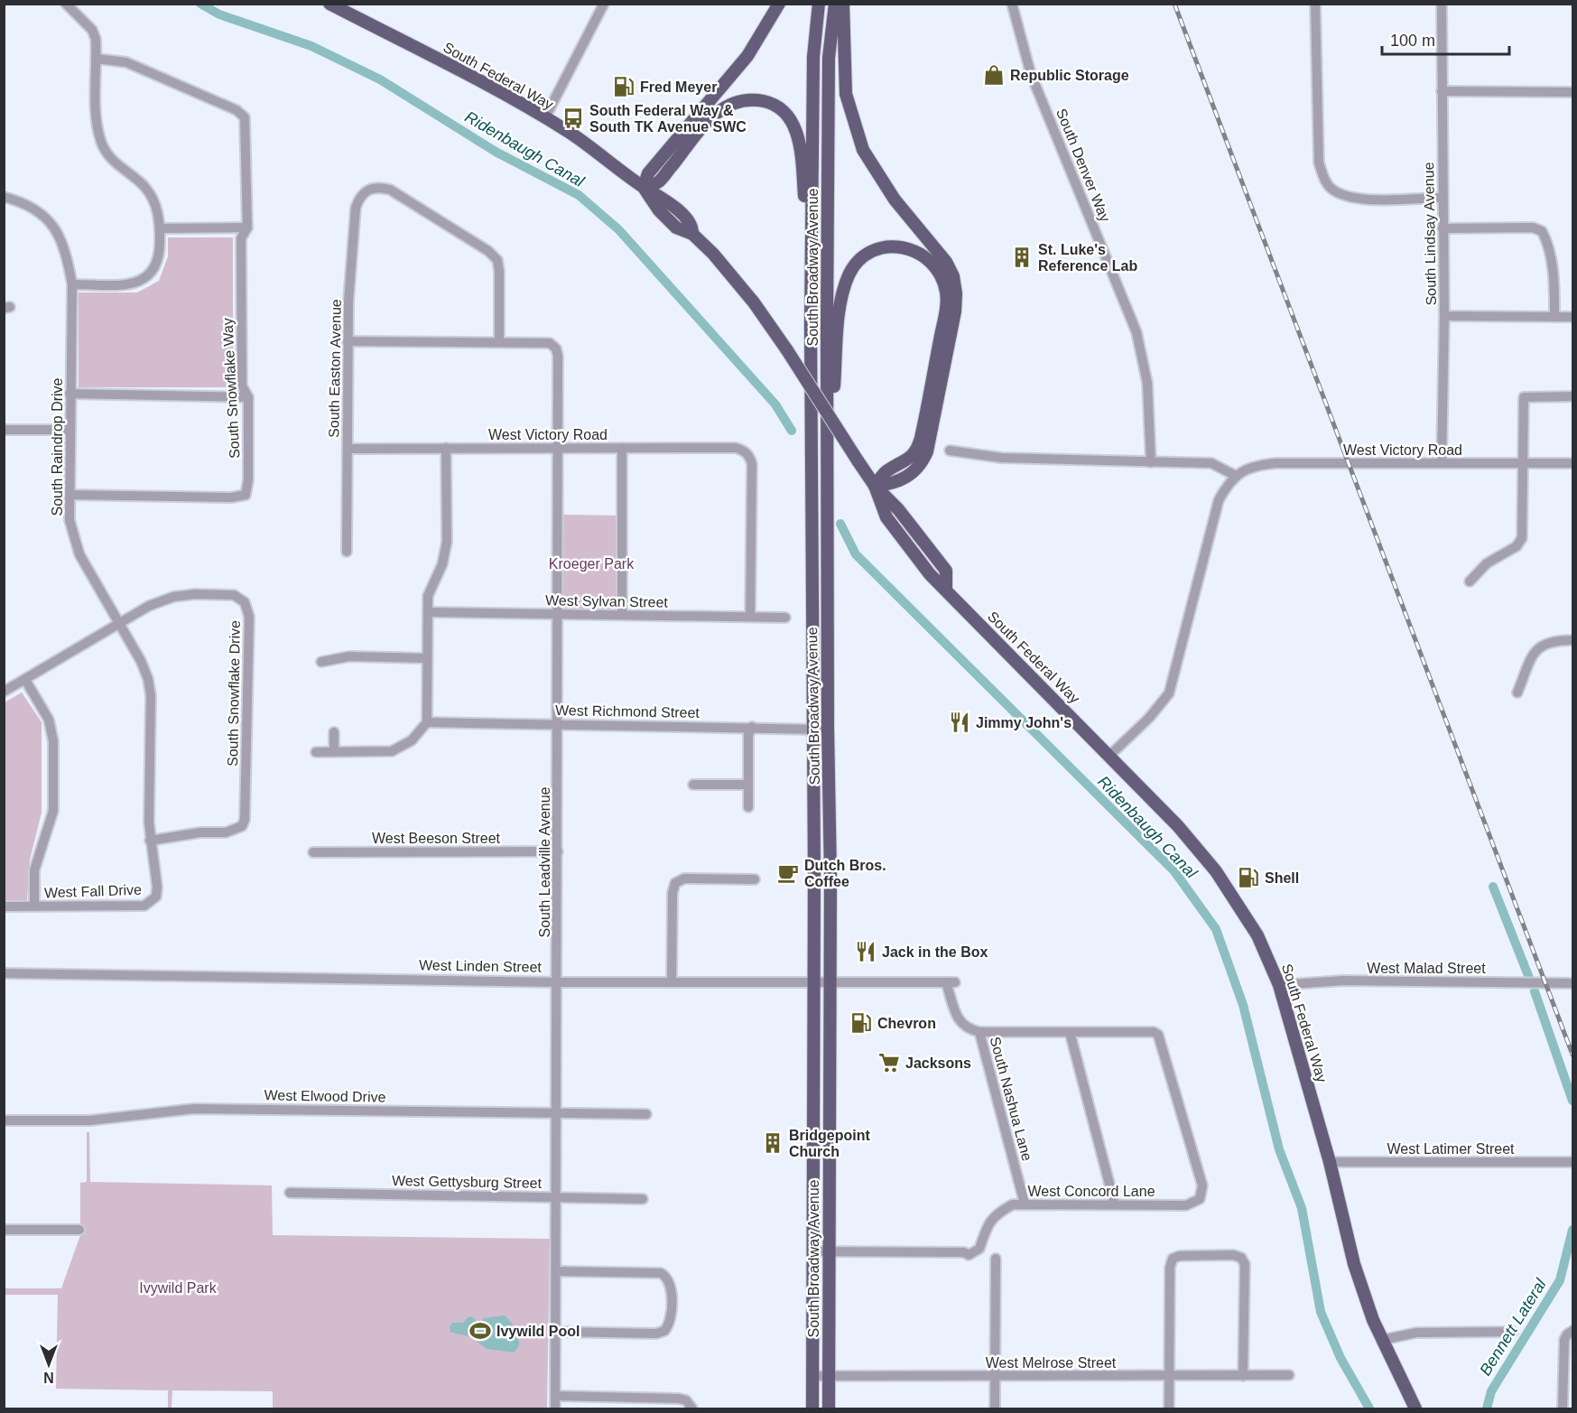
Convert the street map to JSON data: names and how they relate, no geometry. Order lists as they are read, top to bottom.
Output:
{
  "streets": {
    "main road": ["South Federal Way", "South Broadway Avenue"],
    "street": [
      "South Denver Way",
      "South Lindsay Avenue",
      "South Easton Avenue",
      "South Snowflake Way",
      "West Victory Road",
      "South Raindrop Drive",
      "West Sylvan Street",
      "South Snowflake Drive",
      "West Richmond Street",
      "West Beeson Street",
      "South Leadville Avenue",
      "West Fall Drive",
      "West Linden Street",
      "West Malad Street",
      "West Elwood Drive",
      "South Nashua Lane",
      "West Latimer Street",
      "West Gettysburg Street",
      "West Concord Lane",
      "West Melrose Street"
    ]
  },
  "crossings": [
    ["South Federal Way", "West Victory Road"],
    ["South Federal Way", "West Malad Street"],
    ["South Federal Way", "West Latimer Street"],
    ["South Lindsay Avenue", "West Victory Road"],
    ["South Broadway Avenue", "West Richmond Street"],
    ["South Broadway Avenue", "West Linden Street"],
    ["South Broadway Avenue", "West Concord Lane"],
    ["South Broadway Avenue", "West Melrose Street"],
    ["South Easton Avenue", "West Victory Road"],
    ["South Easton Avenue", "South Leadville Avenue"],
    ["South Snowflake Way", "South Raindrop Drive"],
    ["West Victory Road", "West Sylvan Street"],
    ["West Victory Road", "South Leadville Avenue"],
    ["South Raindrop Drive", "South Snowflake Drive"],
    ["South Raindrop Drive", "West Fall Drive"],
    ["West Sylvan Street", "South Leadville Avenue"],
    ["South Snowflake Drive", "West Fall Drive"],
    ["West Richmond Street", "South Leadville Avenue"],
    ["West Beeson Street", "South Leadville Avenue"],
    ["South Leadville Avenue", "West Linden Street"],
    ["South Leadville Avenue", "West Elwood Drive"],
    ["South Leadville Avenue", "West Gettysburg Street"],
    ["West Linden Street", "South Nashua Lane"],
    ["South Nashua Lane", "West Concord Lane"]
  ],
  "water": ["Ridenbaugh Canal", "Bennett Lateral"],
  "parks": ["Kroeger Park", "Ivywild Park"],
  "places": {
    "shop": ["Republic Storage"],
    "fuel station": ["Fred Meyer", "Shell", "Chevron"],
    "bus stop": ["South Federal Way & South TK Avenue SWC"],
    "building": ["St. Luke's Reference Lab", "Bridgepoint Church"],
    "restaurant": ["Jimmy John's", "Jack in the Box"],
    "cafe": ["Dutch Bros. Coffee"],
    "supermarket": ["Jacksons"],
    "sports": ["Ivywild Pool"]
  },
  "scale_bar": "100 m",
  "north": "bottom"
}
